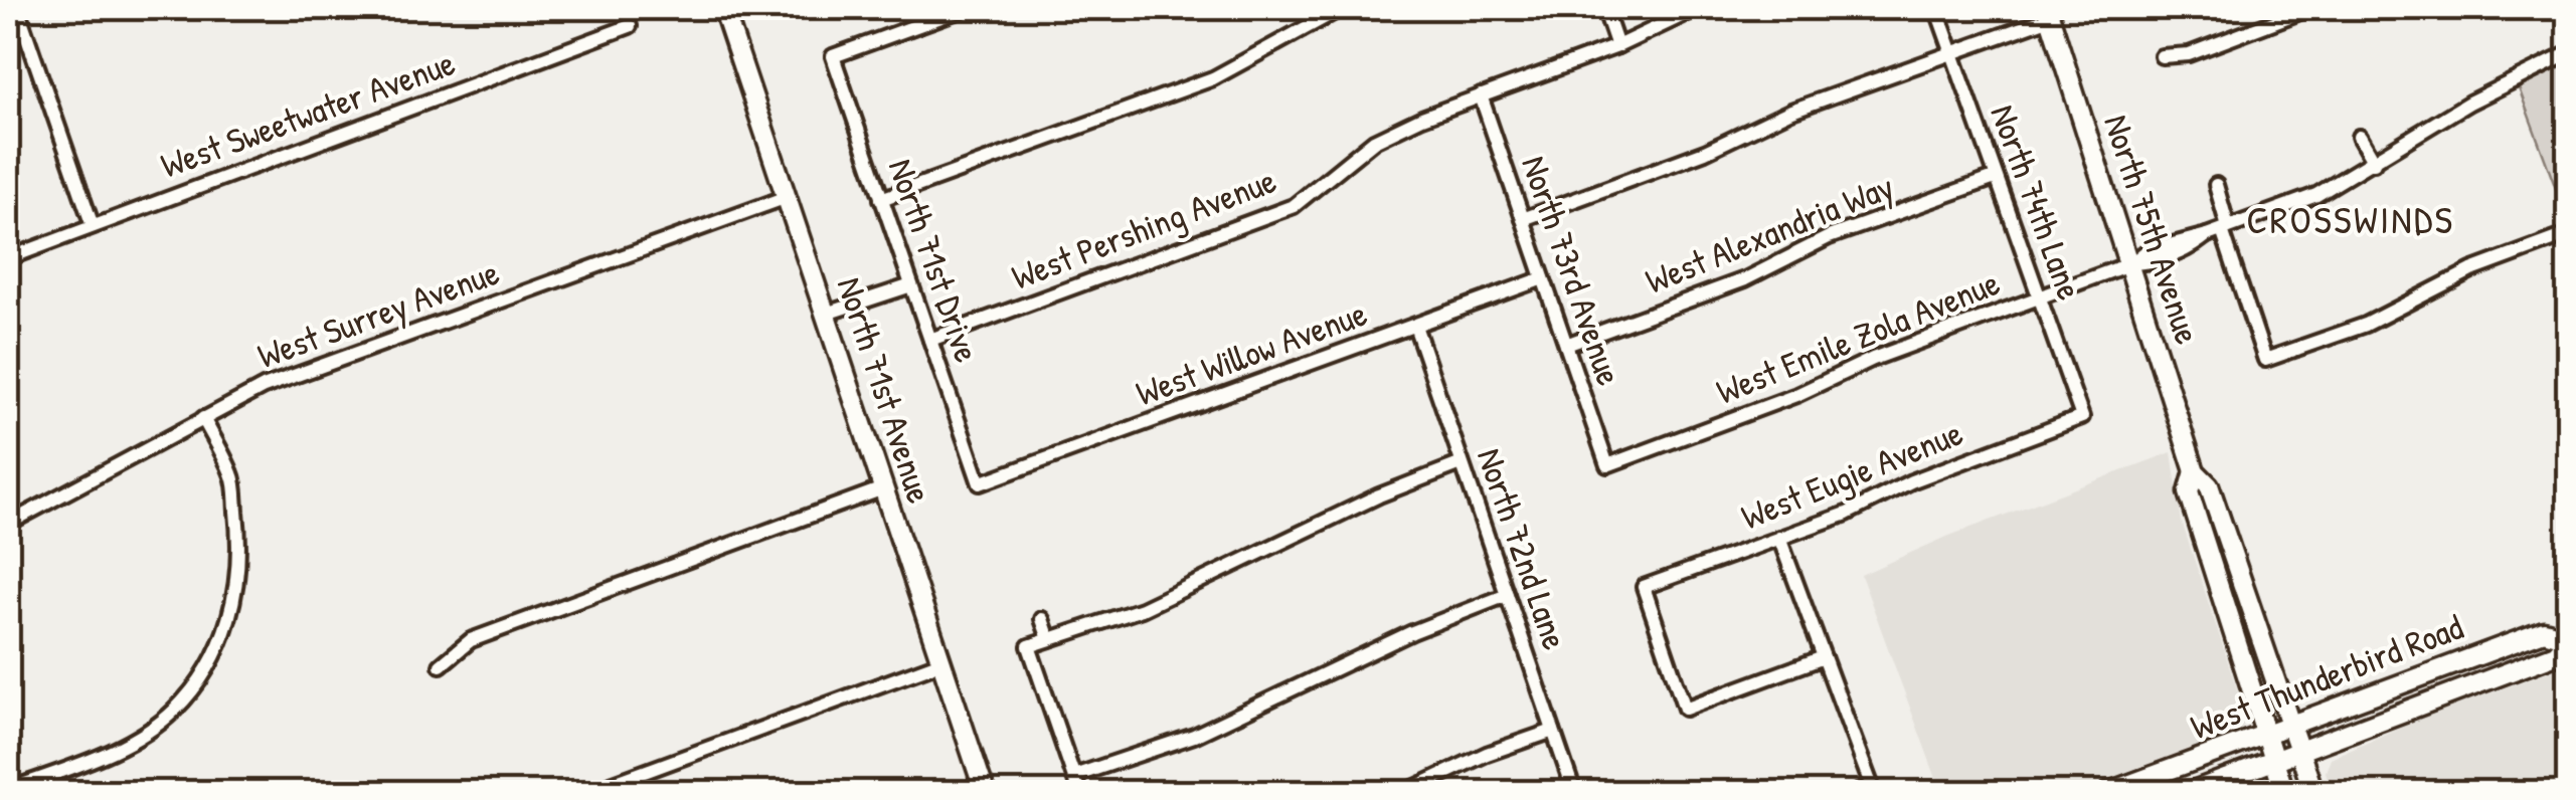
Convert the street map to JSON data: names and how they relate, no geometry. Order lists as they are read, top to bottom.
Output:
{
  "streets": {
    "main road": ["North 75th Avenue", "North 71st Avenue", "West Thunderbird Road"],
    "street": [
      "West Sweetwater Avenue",
      "North 74th Lane",
      "West Pershing Avenue",
      "West Alexandria Way",
      "North 71st Drive",
      "North 73rd Avenue",
      "West Surrey Avenue",
      "West Emile Zola Avenue",
      "West Willow Avenue",
      "West Eugie Avenue",
      "North 72nd Lane"
    ]
  },
  "crossings": [
    ["North 74th Lane", "West Alexandria Way"],
    ["North 74th Lane", "West Emile Zola Avenue"],
    ["North 74th Lane", "West Eugie Avenue"],
    ["West Pershing Avenue", "North 71st Drive"],
    ["West Pershing Avenue", "North 73rd Avenue"],
    ["North 75th Avenue", "West Emile Zola Avenue"],
    ["North 75th Avenue", "West Thunderbird Road"],
    ["West Alexandria Way", "North 73rd Avenue"],
    ["North 71st Drive", "West Willow Avenue"],
    ["North 73rd Avenue", "West Emile Zola Avenue"],
    ["North 73rd Avenue", "West Willow Avenue"],
    ["West Surrey Avenue", "North 71st Avenue"],
    ["West Willow Avenue", "North 72nd Lane"]
  ],
  "districts": ["CROSSWINDS"]
}
